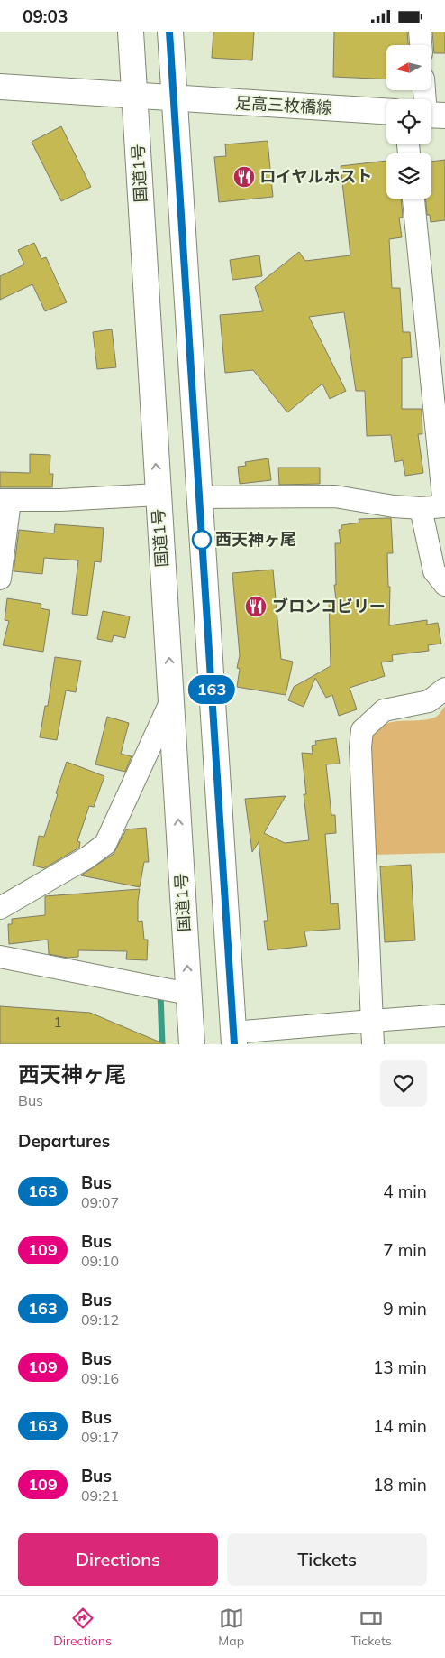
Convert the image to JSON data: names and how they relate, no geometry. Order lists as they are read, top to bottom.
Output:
{
  "streets": {
    "main road": ["足高三枚橋線", "国道1号"]
  },
  "crossings": [
    ["足高三枚橋線", "国道1号"]
  ],
  "places": {
    "restaurant": ["ロイヤルホスト", "ブロンコビリー"],
    "other": ["西天神ヶ尾"]
  },
  "lines": ["bus line 163"],
  "house_numbers": ["1"],
  "north": "left",
  "page": {
    "status": "09:03",
    "on_map": "163",
    "heading": [
      ["西天神ヶ尾", "Bus"],
      "Departures"
    ],
    "list": [
      {
        "mark": "163",
        "name": "Bus",
        "note": "09:07",
        "value": "4 min"
      },
      {
        "mark": "109",
        "name": "Bus",
        "note": "09:10",
        "value": "7 min"
      },
      {
        "mark": "163",
        "name": "Bus",
        "note": "09:12",
        "value": "9 min"
      },
      {
        "mark": "109",
        "name": "Bus",
        "note": "09:16",
        "value": "13 min"
      },
      {
        "mark": "163",
        "name": "Bus",
        "note": "09:17",
        "value": "14 min"
      },
      {
        "mark": "109",
        "name": "Bus",
        "note": "09:21",
        "value": "18 min"
      }
    ],
    "buttons": ["Directions", "Tickets"],
    "tabs": ["Directions", "Map", "Tickets"]
  }
}
